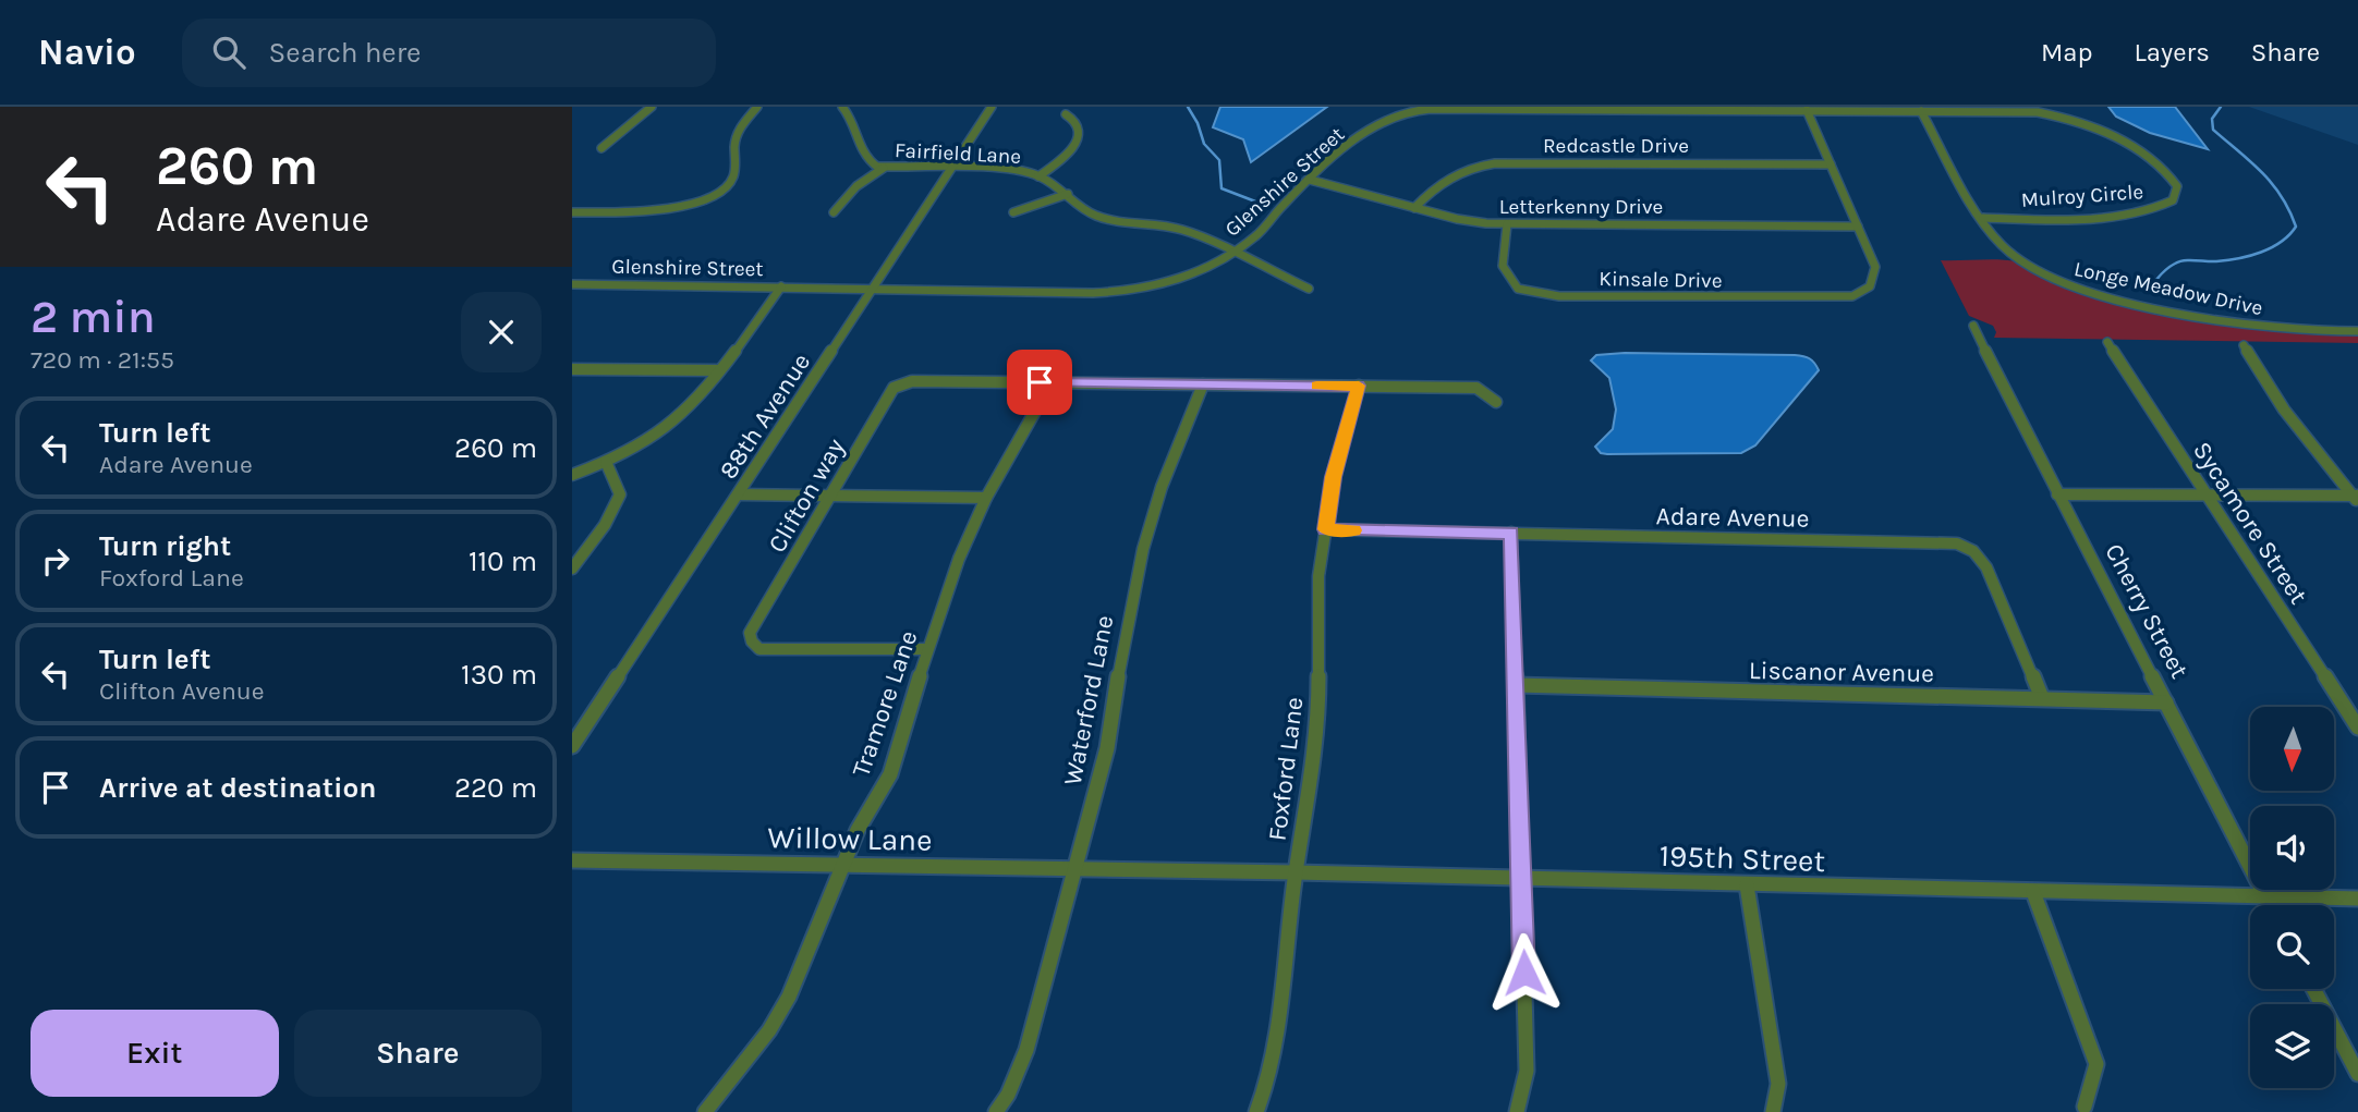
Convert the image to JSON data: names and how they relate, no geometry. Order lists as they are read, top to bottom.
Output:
{
  "streets": {
    "street": [
      "Redcastle Drive",
      "Fairfield Lane",
      "Glenshire Street",
      "Mulroy Circle",
      "Letterkenny Drive",
      "Kinsale Drive",
      "Longe Meadow Drive",
      "88th Avenue",
      "Clifton way",
      "Adare Avenue",
      "Sycamore Street",
      "Cherry Street",
      "Liscanor Avenue",
      "Waterford Lane",
      "Tramore Lane",
      "Foxford Lane",
      "Willow Lane",
      "195th Street"
    ]
  },
  "crossings": [
    ["Redcastle Drive", "Letterkenny Drive"],
    ["Fairfield Lane", "Glenshire Street"],
    ["Fairfield Lane", "88th Avenue"],
    ["Glenshire Street", "Mulroy Circle"],
    ["Glenshire Street", "Letterkenny Drive"],
    ["Glenshire Street", "Longe Meadow Drive"],
    ["Glenshire Street", "88th Avenue"],
    ["Mulroy Circle", "Longe Meadow Drive"],
    ["Letterkenny Drive", "Kinsale Drive"],
    ["Clifton way", "Tramore Lane"],
    ["Adare Avenue", "Liscanor Avenue"],
    ["Adare Avenue", "Foxford Lane"],
    ["Cherry Street", "Liscanor Avenue"],
    ["Cherry Street", "195th Street"],
    ["Waterford Lane", "Willow Lane"],
    ["Tramore Lane", "Willow Lane"],
    ["Foxford Lane", "195th Street"],
    ["Willow Lane", "195th Street"]
  ],
  "north": "bottom",
  "page": {
    "header": "Navio",
    "search": "Search here",
    "nav": ["Map", "Layers", "Share"],
    "turn": ["260 m", "Adare Avenue"],
    "heading": ["2 min", "720 m · 21:55"],
    "list": [
      {
        "name": "Turn left",
        "note": "Adare Avenue",
        "value": "260 m"
      },
      {
        "name": "Turn right",
        "note": "Foxford Lane",
        "value": "110 m"
      },
      {
        "name": "Turn left",
        "note": "Clifton Avenue",
        "value": "130 m"
      },
      {
        "name": "Arrive at destination",
        "value": "220 m"
      }
    ],
    "buttons": ["Exit", "Share"]
  }
}
